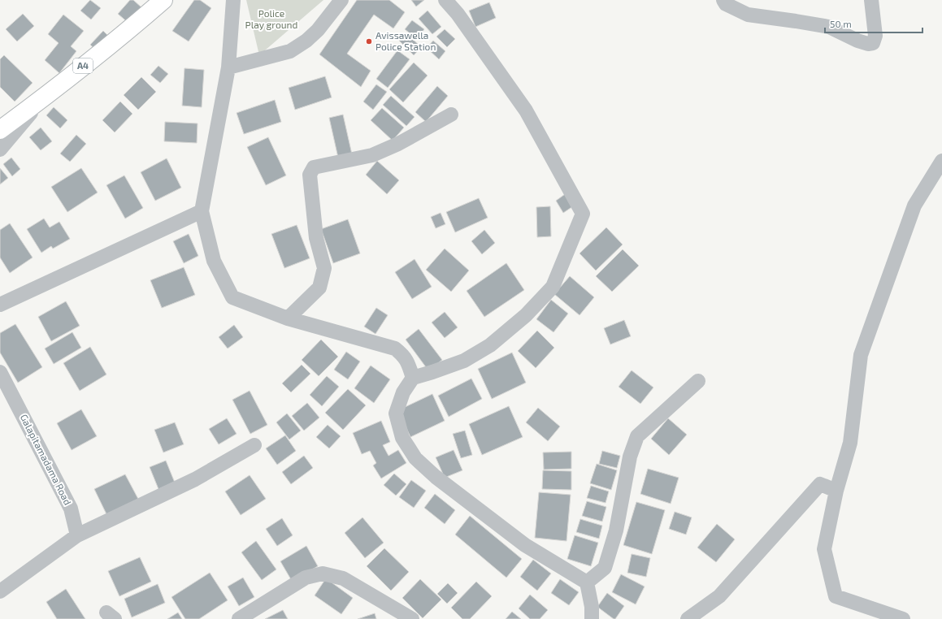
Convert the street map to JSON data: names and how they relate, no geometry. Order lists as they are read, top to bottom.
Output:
{
  "streets": {
    "highway": ["A4"],
    "street": ["Galapitamadama Road"]
  },
  "parks": ["Police Play ground"],
  "places": ["Avissawella Police Station"],
  "scale_bar": "50 m"
}
